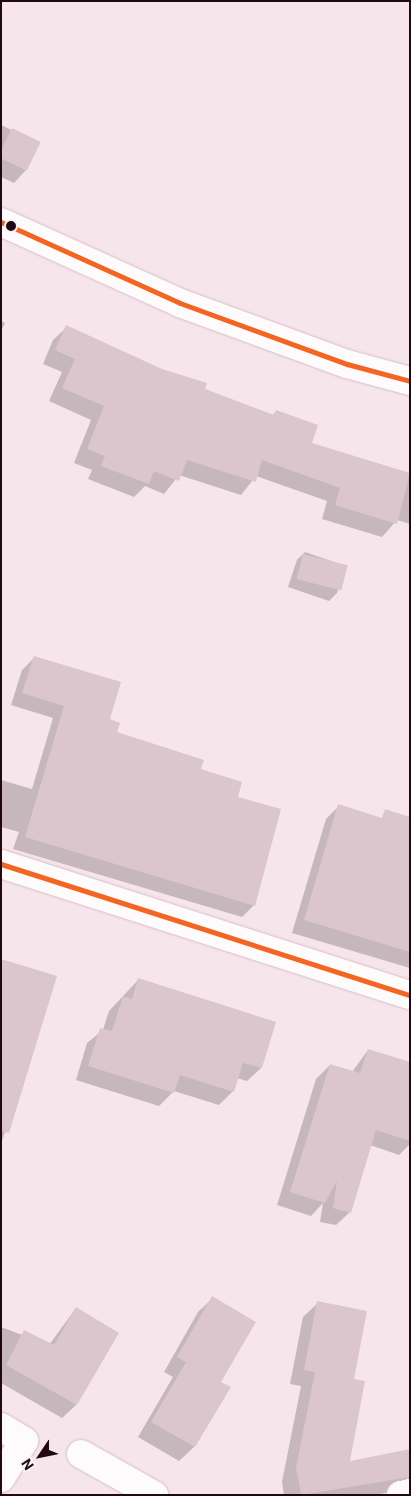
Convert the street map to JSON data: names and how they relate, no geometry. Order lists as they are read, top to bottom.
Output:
{
  "north": "bottom left"
}
